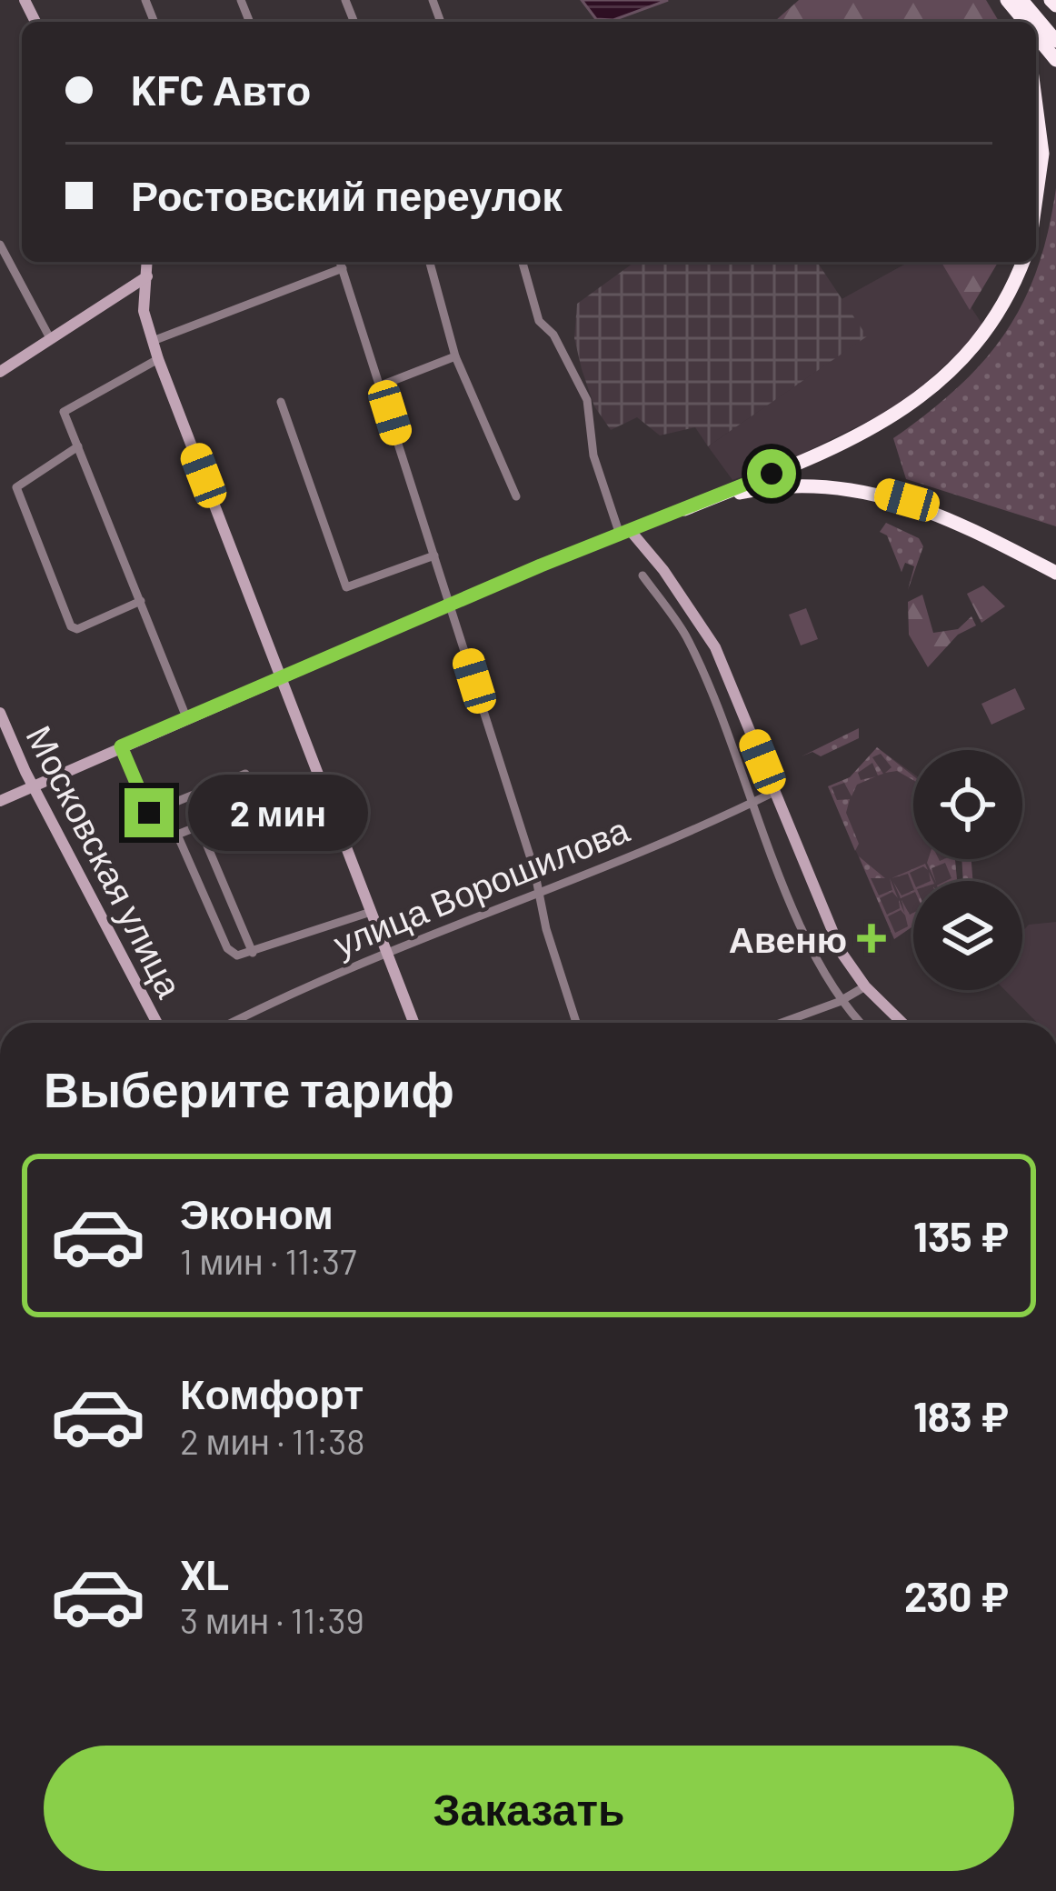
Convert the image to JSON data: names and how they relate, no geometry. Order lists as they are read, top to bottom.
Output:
{
  "streets": {
    "street": ["Московская улица", "улица Ворошилова"]
  },
  "places": {
    "health": ["Авеню"]
  },
  "page": {
    "banner": ["KFC Авто", "Ростовский переулок"],
    "bubble": "2 мин",
    "heading": "Выберите тариф",
    "list": [
      {
        "name": "Эконом",
        "note": "1 мин · 11:37",
        "value": "135 ₽"
      },
      {
        "name": "Комфорт",
        "note": "2 мин · 11:38",
        "value": "183 ₽"
      },
      {
        "name": "XL",
        "note": "3 мин · 11:39",
        "value": "230 ₽"
      }
    ],
    "buttons": "Заказать"
  }
}
